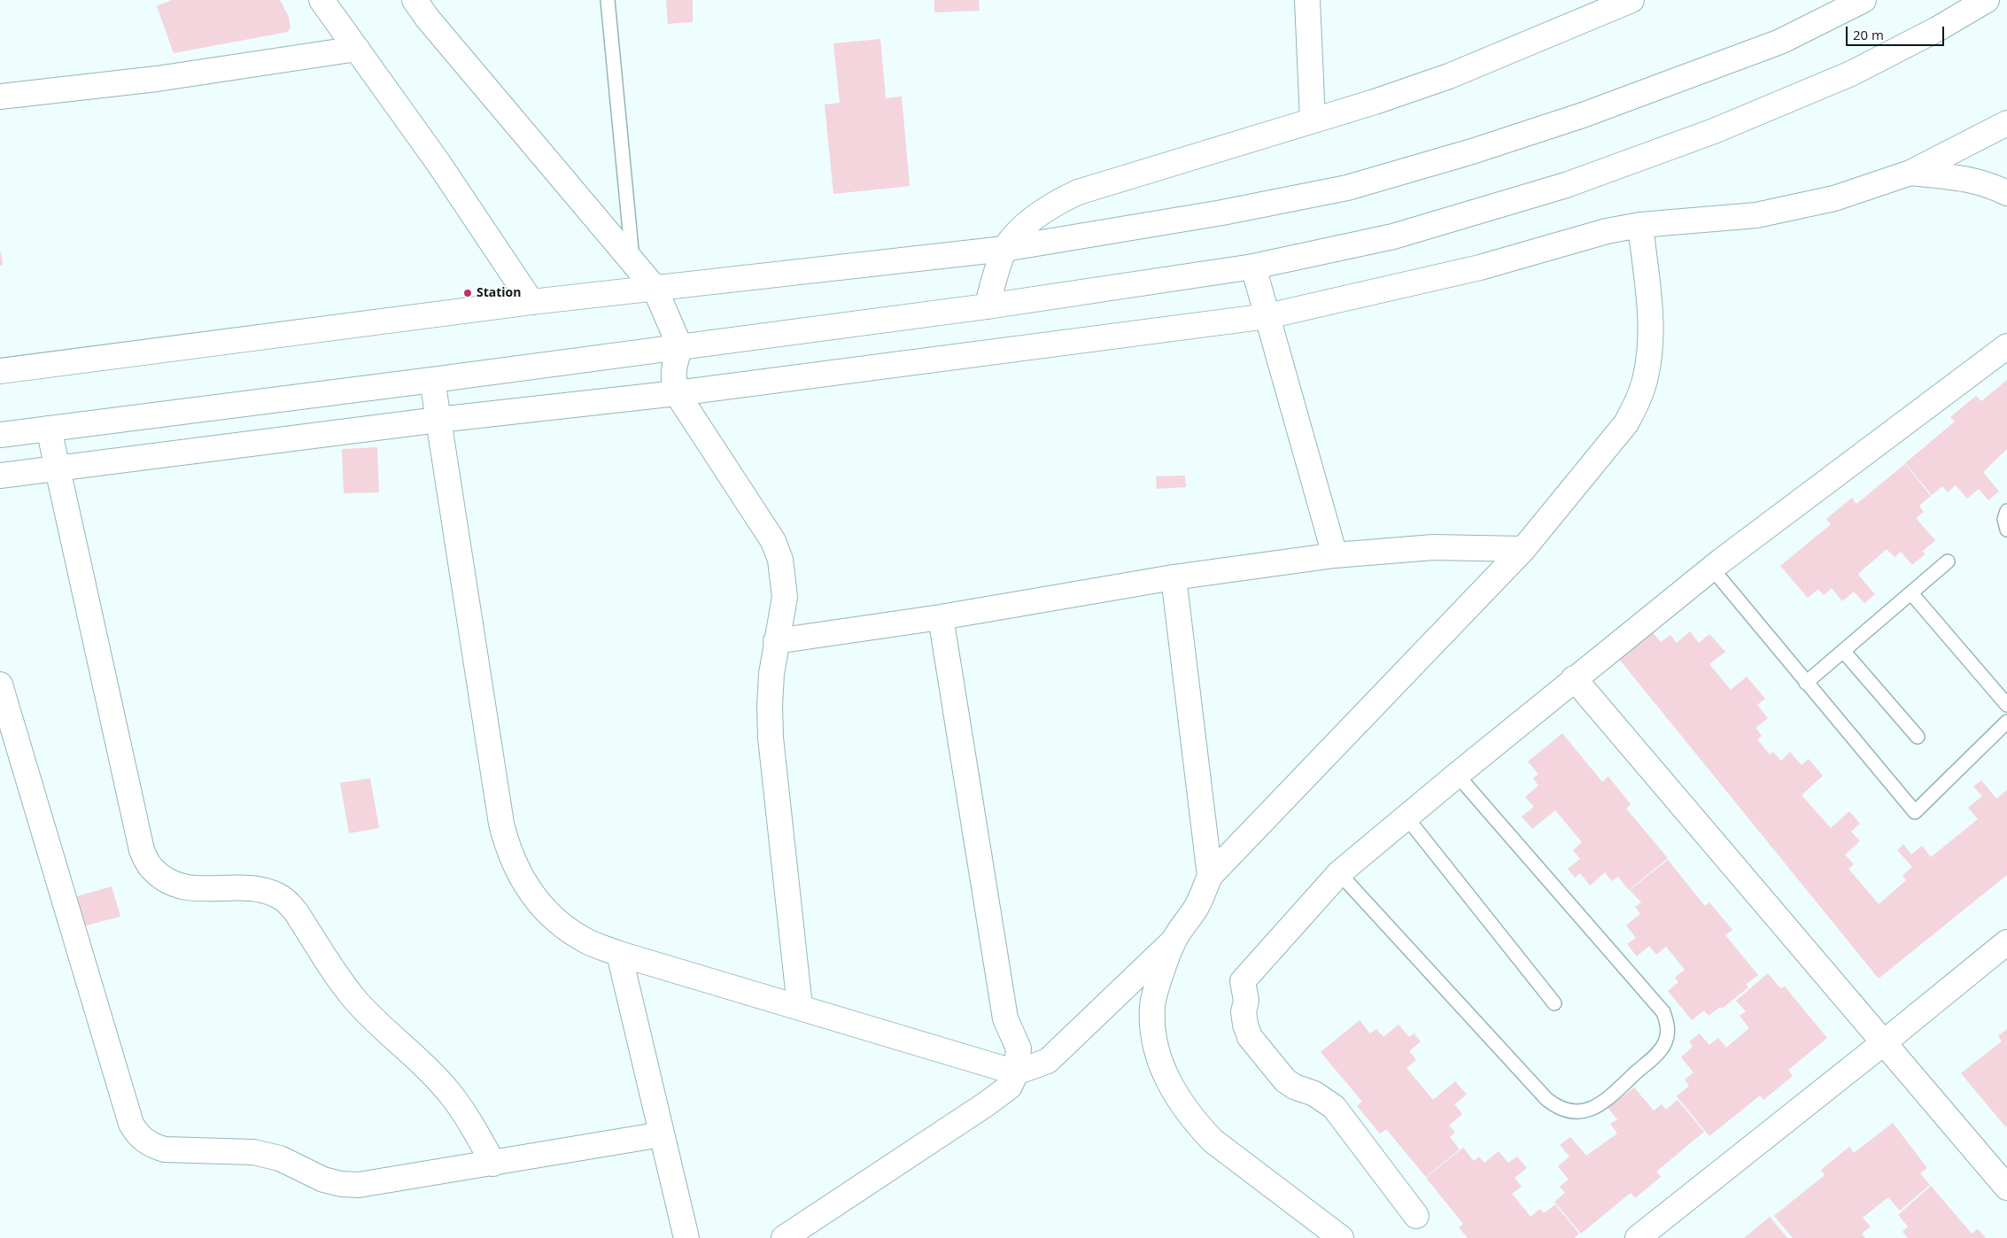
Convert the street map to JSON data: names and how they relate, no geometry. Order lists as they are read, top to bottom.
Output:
{
  "places": ["Station"],
  "scale_bar": "20 m"
}
